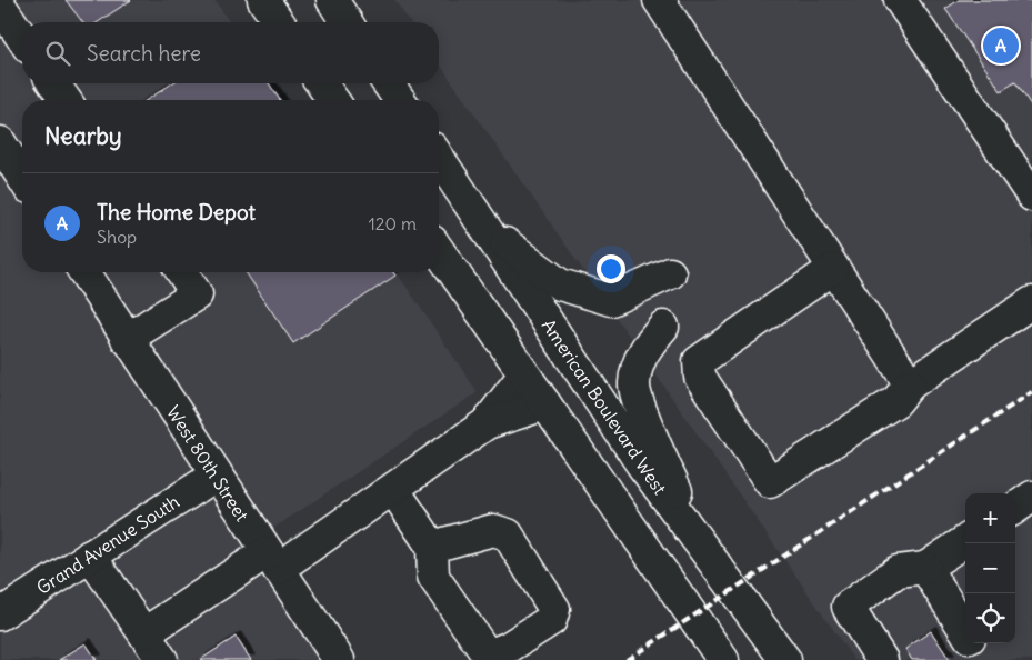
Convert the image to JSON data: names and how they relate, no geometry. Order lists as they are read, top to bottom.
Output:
{
  "streets": {
    "main road": ["American Boulevard West", "West 80th Street", "Grand Avenue South"]
  },
  "crossings": [
    ["West 80th Street", "Grand Avenue South"]
  ],
  "page": {
    "search": "Search here",
    "pins": "A",
    "heading": "Nearby",
    "list": [
      {
        "mark": "A",
        "name": "The Home Depot",
        "note": "Shop",
        "value": "120 m"
      }
    ],
    "map_buttons": ["+", "−"]
  }
}
